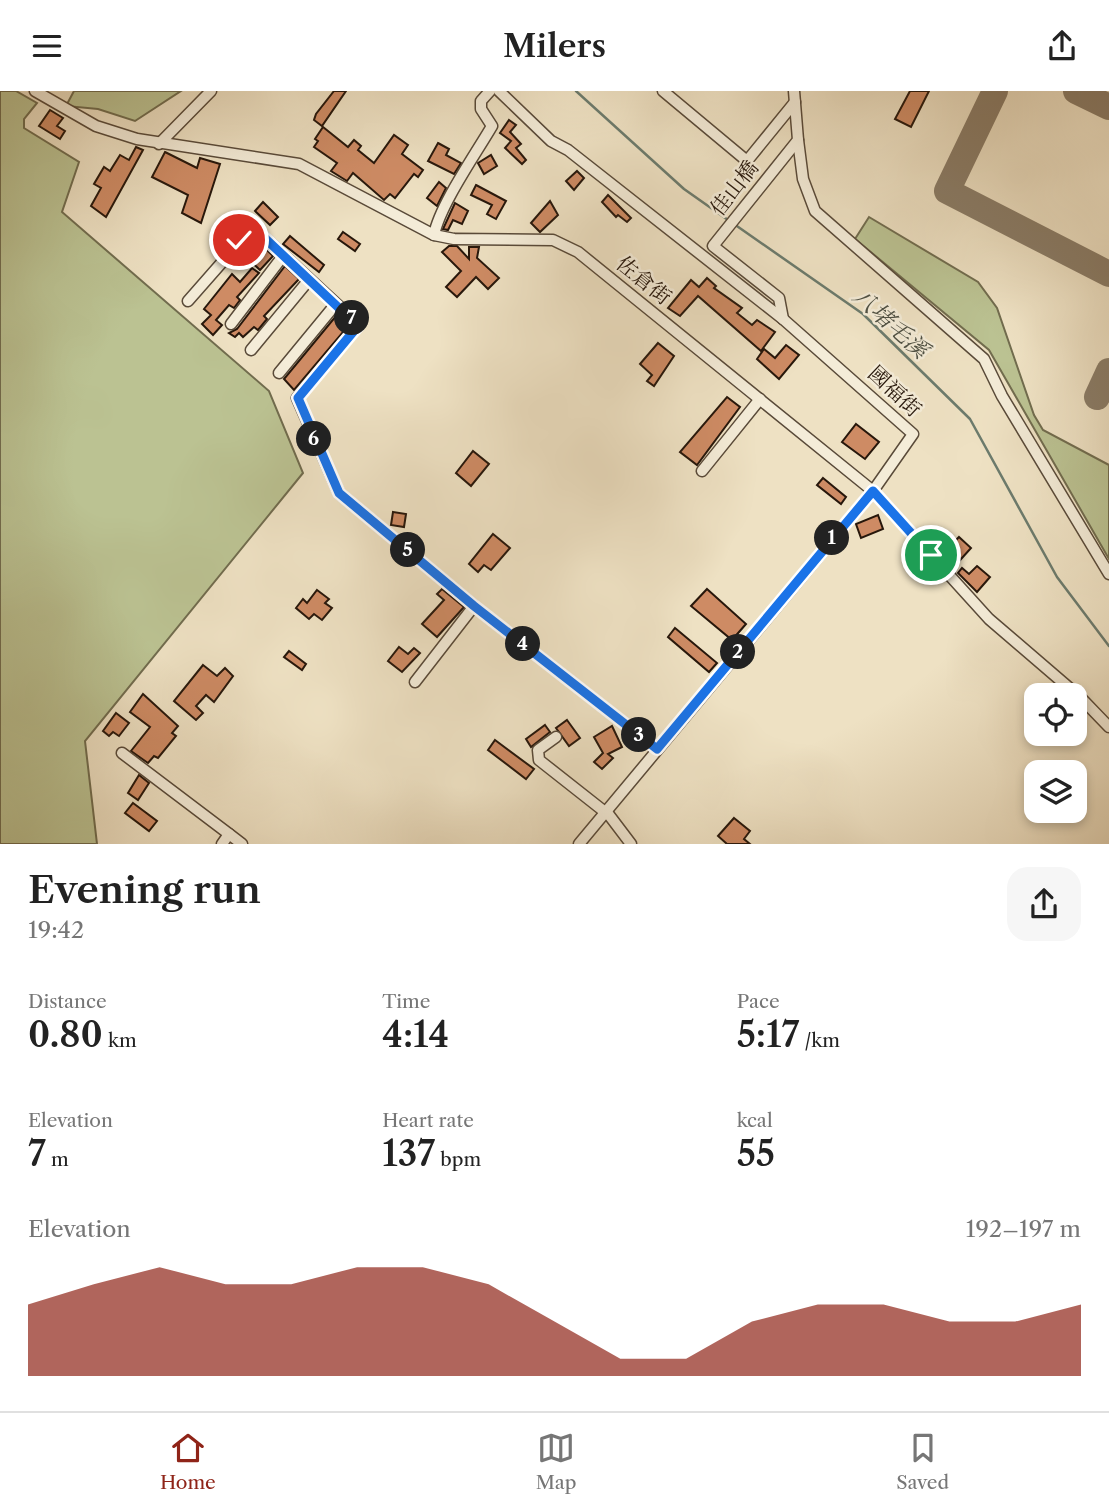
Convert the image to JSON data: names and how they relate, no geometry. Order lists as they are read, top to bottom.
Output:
{
  "streets": {
    "street": ["佳山橋", "佐倉街", "國福街"]
  },
  "crossings": [
    ["佳山橋", "國福街"],
    ["佐倉街", "國福街"]
  ],
  "water": ["八堵毛溪"],
  "page": {
    "header": "Milers",
    "pins": [
      "7",
      "6",
      "1",
      "5",
      "4",
      "2",
      "3"
    ],
    "heading": ["Evening run", "19:42"],
    "stats": [
      ["Distance", "0.80 km"],
      ["Time", "4:14"],
      ["Pace", "5:17 /km"],
      ["Elevation", "7 m"],
      ["Heart rate", "137 bpm"],
      ["kcal", "55"]
    ],
    "chart": ["Elevation", "192–197 m"],
    "tabs": ["Home", "Map", "Saved"]
  }
}
